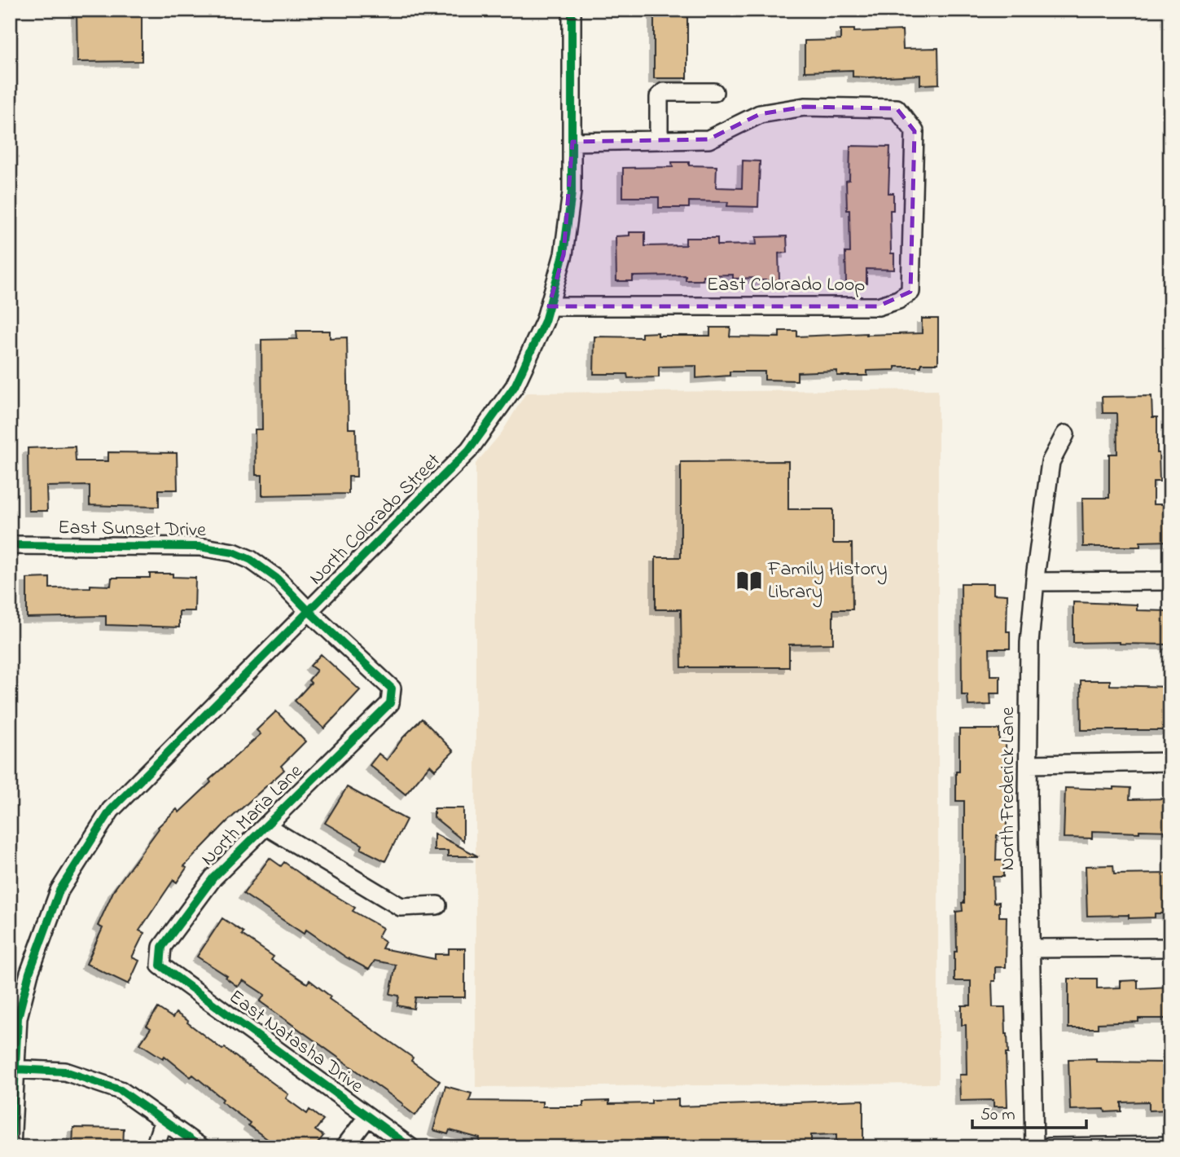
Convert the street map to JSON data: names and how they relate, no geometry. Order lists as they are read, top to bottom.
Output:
{
  "streets": {
    "street": [
      "East Colorado Loop",
      "North Colorado Street",
      "East Sunset Drive",
      "North Frederick Lane",
      "North Maria Lane",
      "East Natasha Drive"
    ]
  },
  "crossings": [
    ["East Colorado Loop", "North Colorado Street"],
    ["North Colorado Street", "East Sunset Drive"],
    ["East Sunset Drive", "North Maria Lane"],
    ["North Maria Lane", "East Natasha Drive"]
  ],
  "places": {
    "library": ["Family History Library"]
  },
  "scale_bar": "50 m"
}
